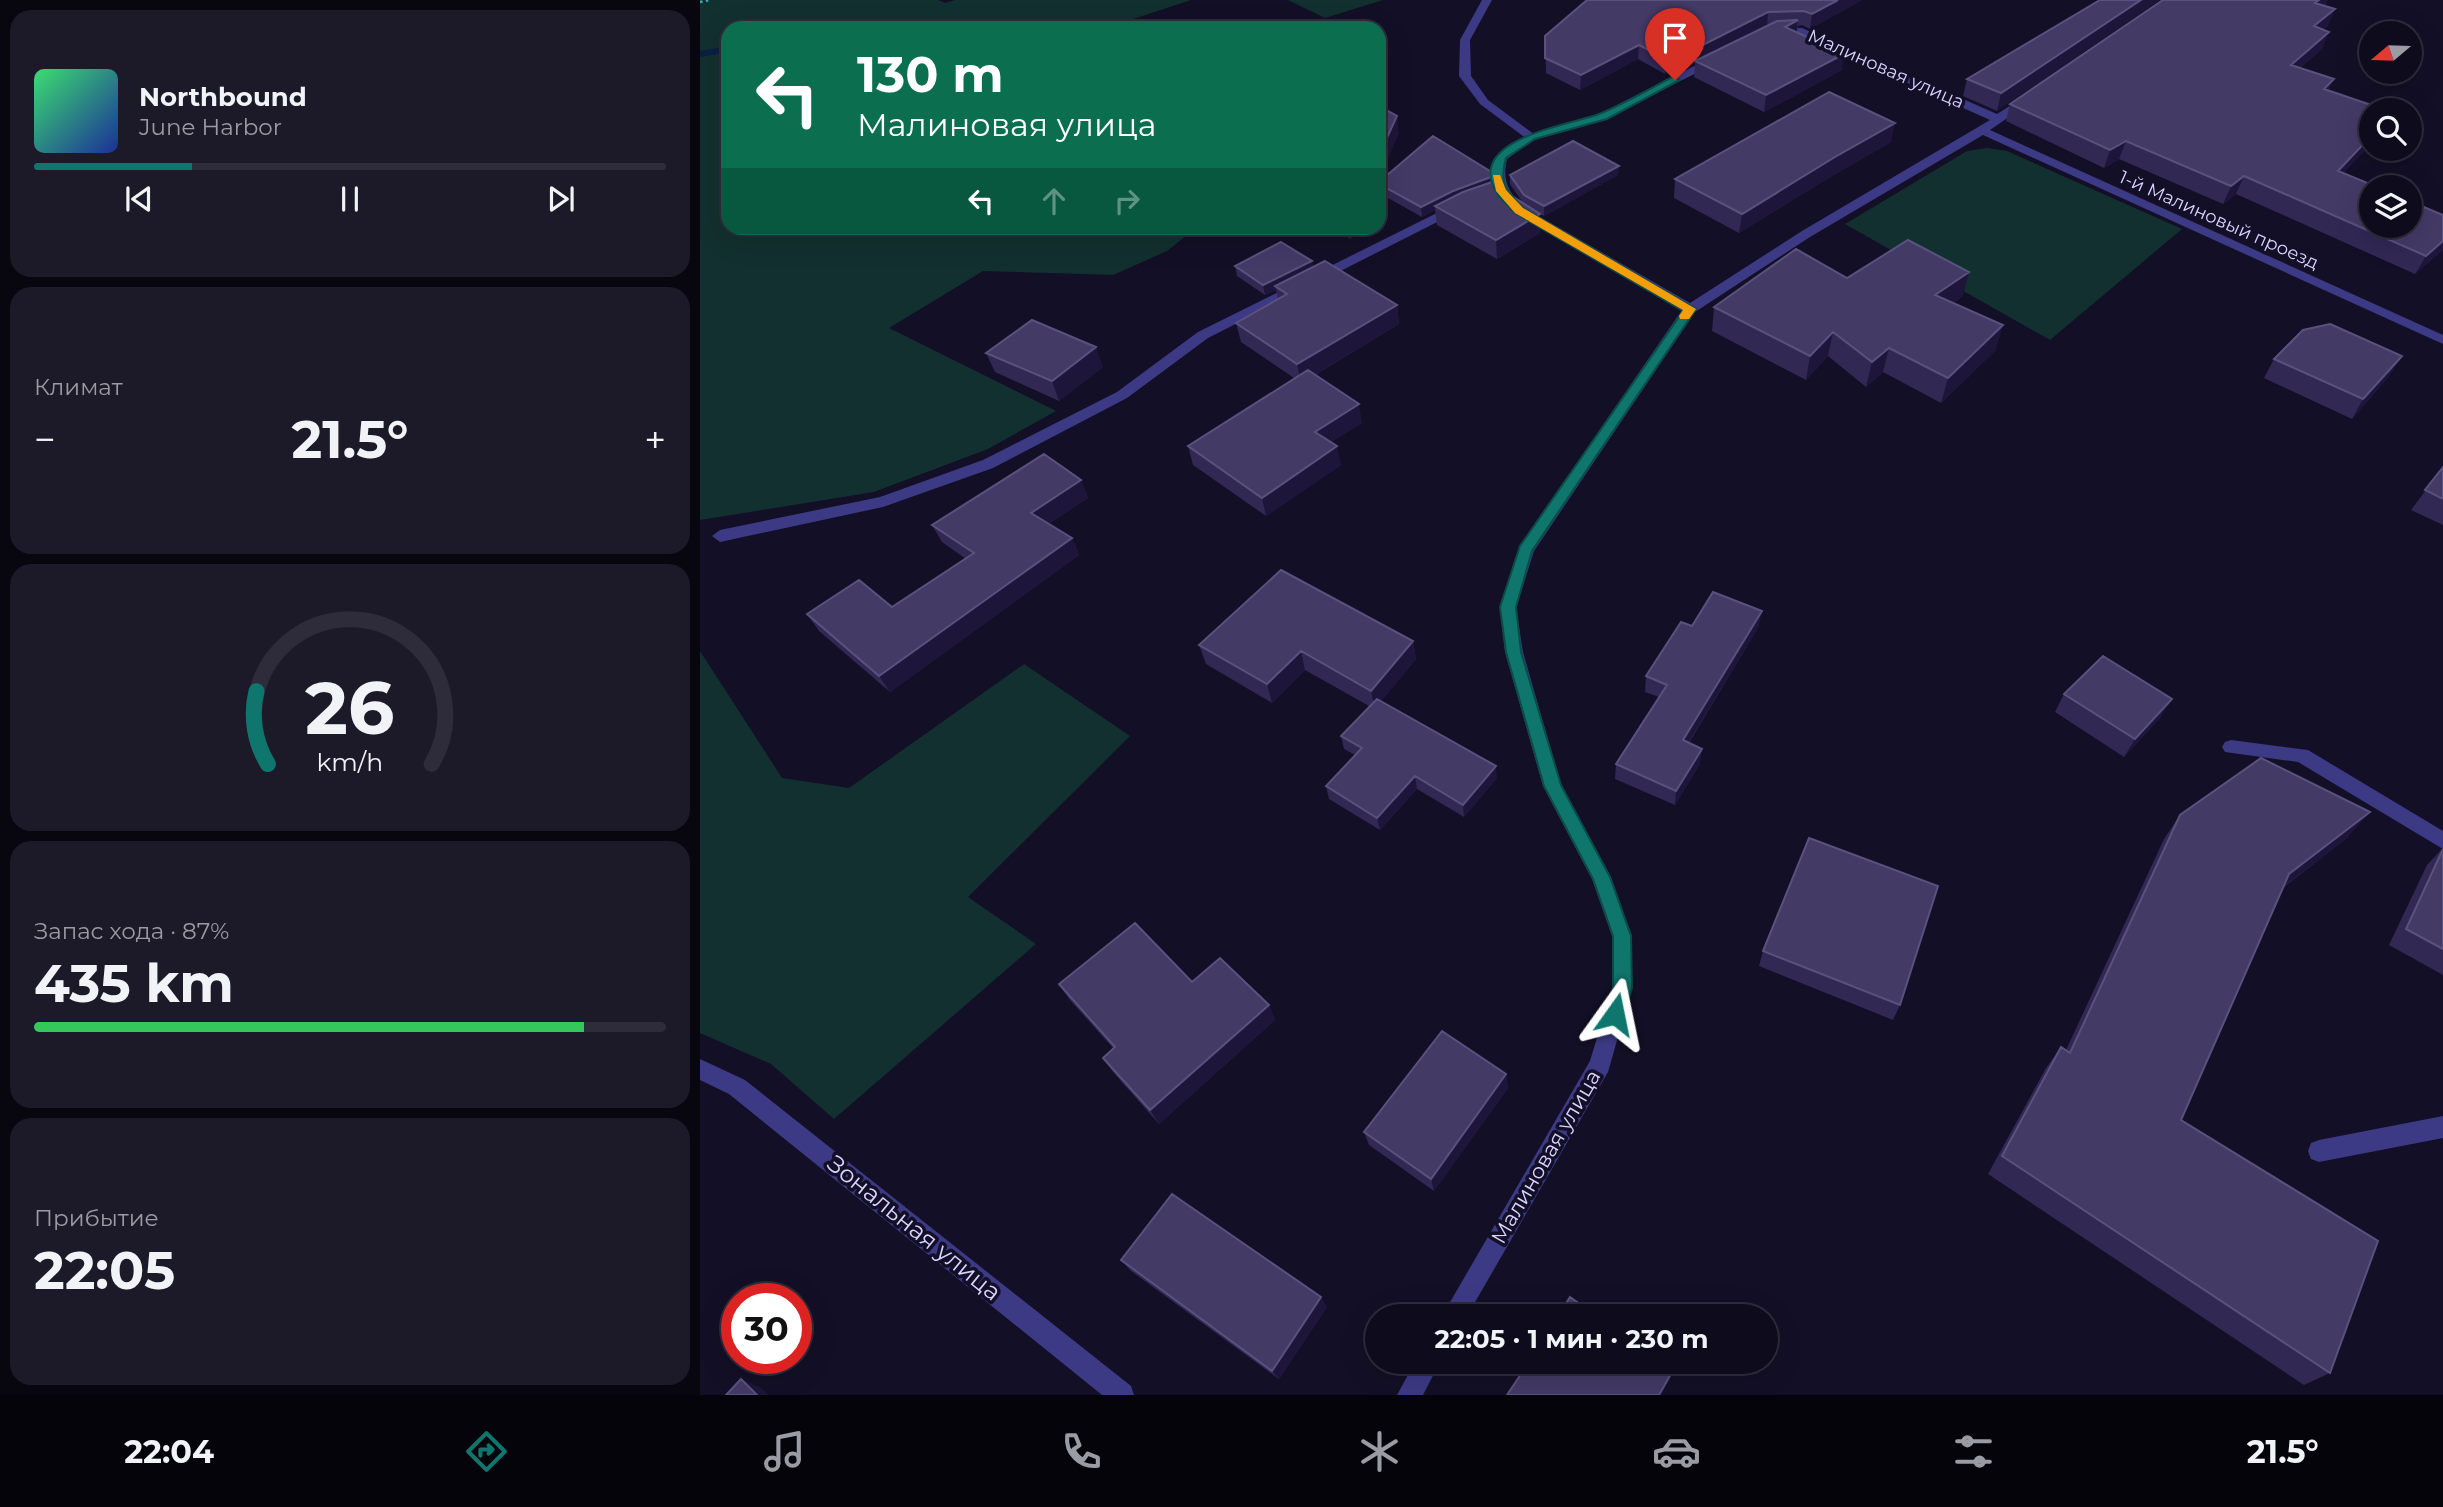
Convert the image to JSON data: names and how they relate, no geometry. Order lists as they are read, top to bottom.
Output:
{
  "streets": {
    "street": ["Малиновая улица", "1-й Малиновый проезд", "Зональная улица"]
  },
  "crossings": [
    ["Малиновая улица", "1-й Малиновый проезд"]
  ],
  "north": "left",
  "page": {
    "turn": ["130 m", "Малиновая улица"],
    "song": ["Northbound", "June Harbor"],
    "tile": [
      "Климат",
      ["Запас хода · 87%", "435 km"],
      ["Прибытие", "22:05"]
    ],
    "heat": ["−", "21.5°", "+"],
    "limit": "30",
    "trip": "22:05 · 1 мин · 230 m",
    "tabs": ["22:04", "21.5°"],
    "gauge": ["26", "km/h"]
  }
}
